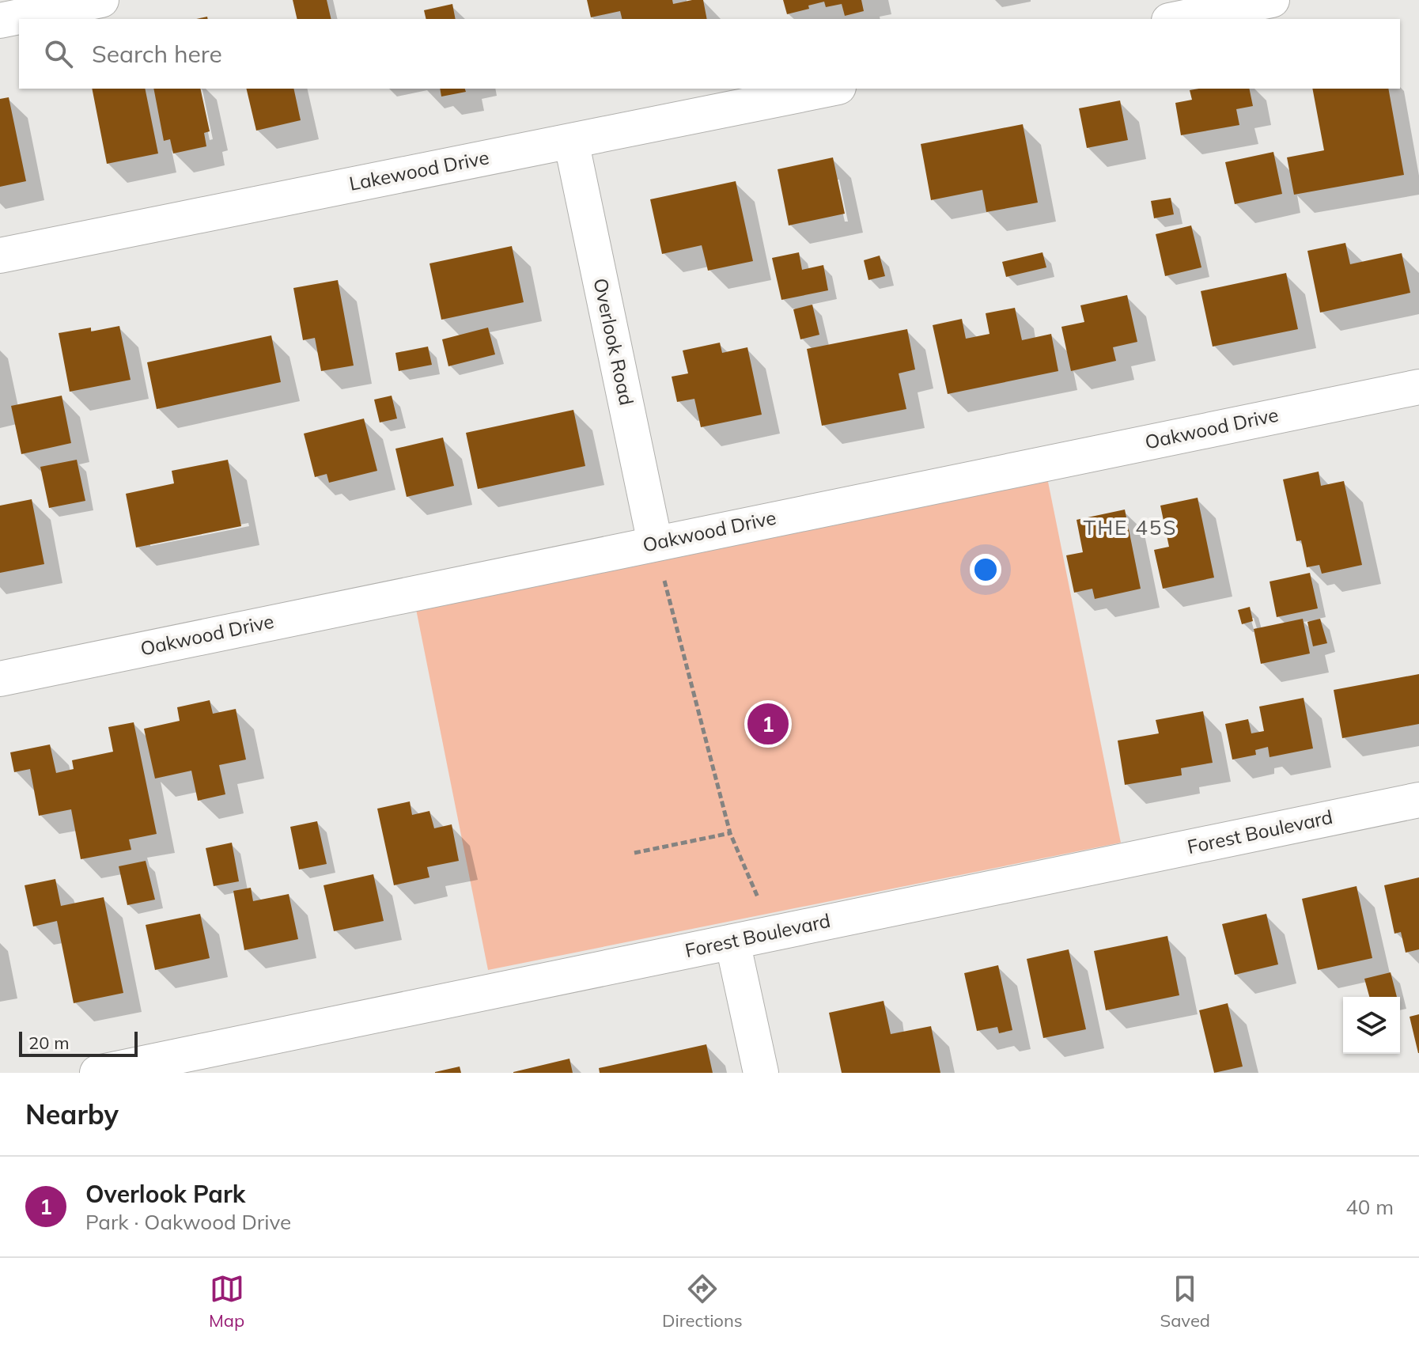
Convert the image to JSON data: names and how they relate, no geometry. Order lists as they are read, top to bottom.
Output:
{
  "streets": {
    "street": [
      "Lakewood Drive",
      "Overlook Road",
      "Oakwood Drive",
      "Forest Boulevard"
    ]
  },
  "crossings": [
    ["Lakewood Drive", "Overlook Road"],
    ["Overlook Road", "Oakwood Drive"]
  ],
  "districts": ["THE 45S"],
  "scale_bar": "20 m",
  "page": {
    "search": "Search here",
    "pins": "1",
    "scale": "20 m",
    "heading": "Nearby",
    "list": [
      {
        "mark": "1",
        "name": "Overlook Park",
        "note": "Park · Oakwood Drive",
        "value": "40 m"
      }
    ],
    "nav": ["Map", "Directions", "Saved"]
  }
}
